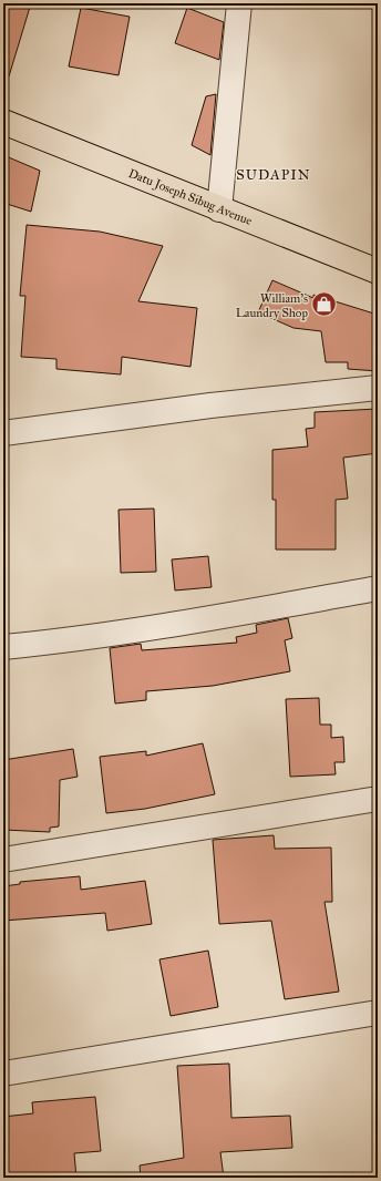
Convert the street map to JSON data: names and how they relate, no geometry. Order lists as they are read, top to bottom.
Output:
{
  "streets": {
    "main road": ["Datu Joseph Sibug Avenue"]
  },
  "districts": ["SUDAPIN"],
  "places": {
    "shop": ["William’s Laundry Shop"]
  }
}
